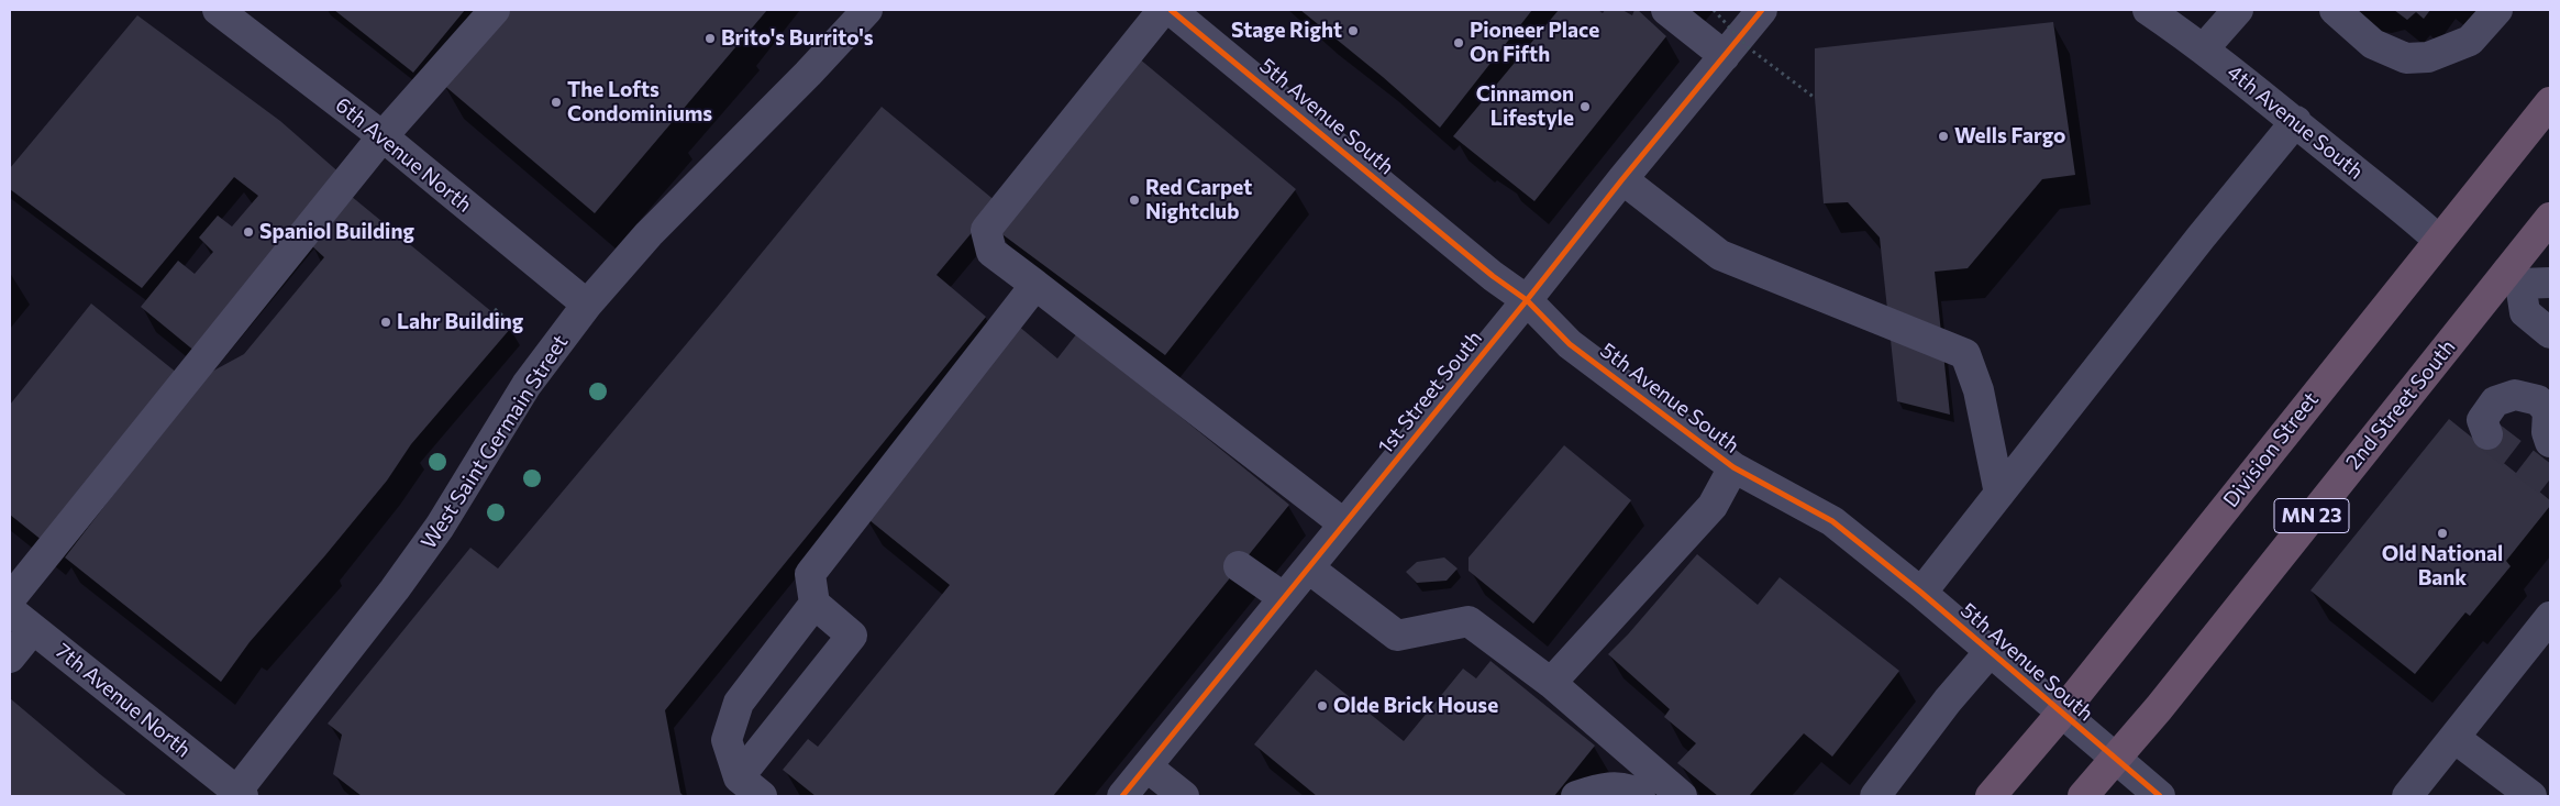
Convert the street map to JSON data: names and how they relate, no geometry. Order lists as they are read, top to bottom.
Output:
{
  "streets": {
    "highway": ["2nd Street South", "Division Street", "MN 23"],
    "street": [
      "5th Avenue South",
      "4th Avenue South",
      "6th Avenue North",
      "1st Street South",
      "West Saint Germain Street",
      "7th Avenue North"
    ]
  },
  "crossings": [
    ["5th Avenue South", "1st Street South"],
    ["5th Avenue South", "2nd Street South"],
    ["5th Avenue South", "Division Street"],
    ["4th Avenue South", "Division Street"],
    ["6th Avenue North", "West Saint Germain Street"],
    ["West Saint Germain Street", "7th Avenue North"]
  ],
  "places": [
    "Stage Right",
    "Brito's Burrito's",
    "Pioneer Place On Fifth",
    "The Lofts Condominiums",
    "Cinnamon Lifestyle",
    "Wells Fargo",
    "Red Carpet Nightclub",
    "Spaniol Building",
    "Lahr Building",
    "Old National Bank",
    "Olde Brick House"
  ]
}
